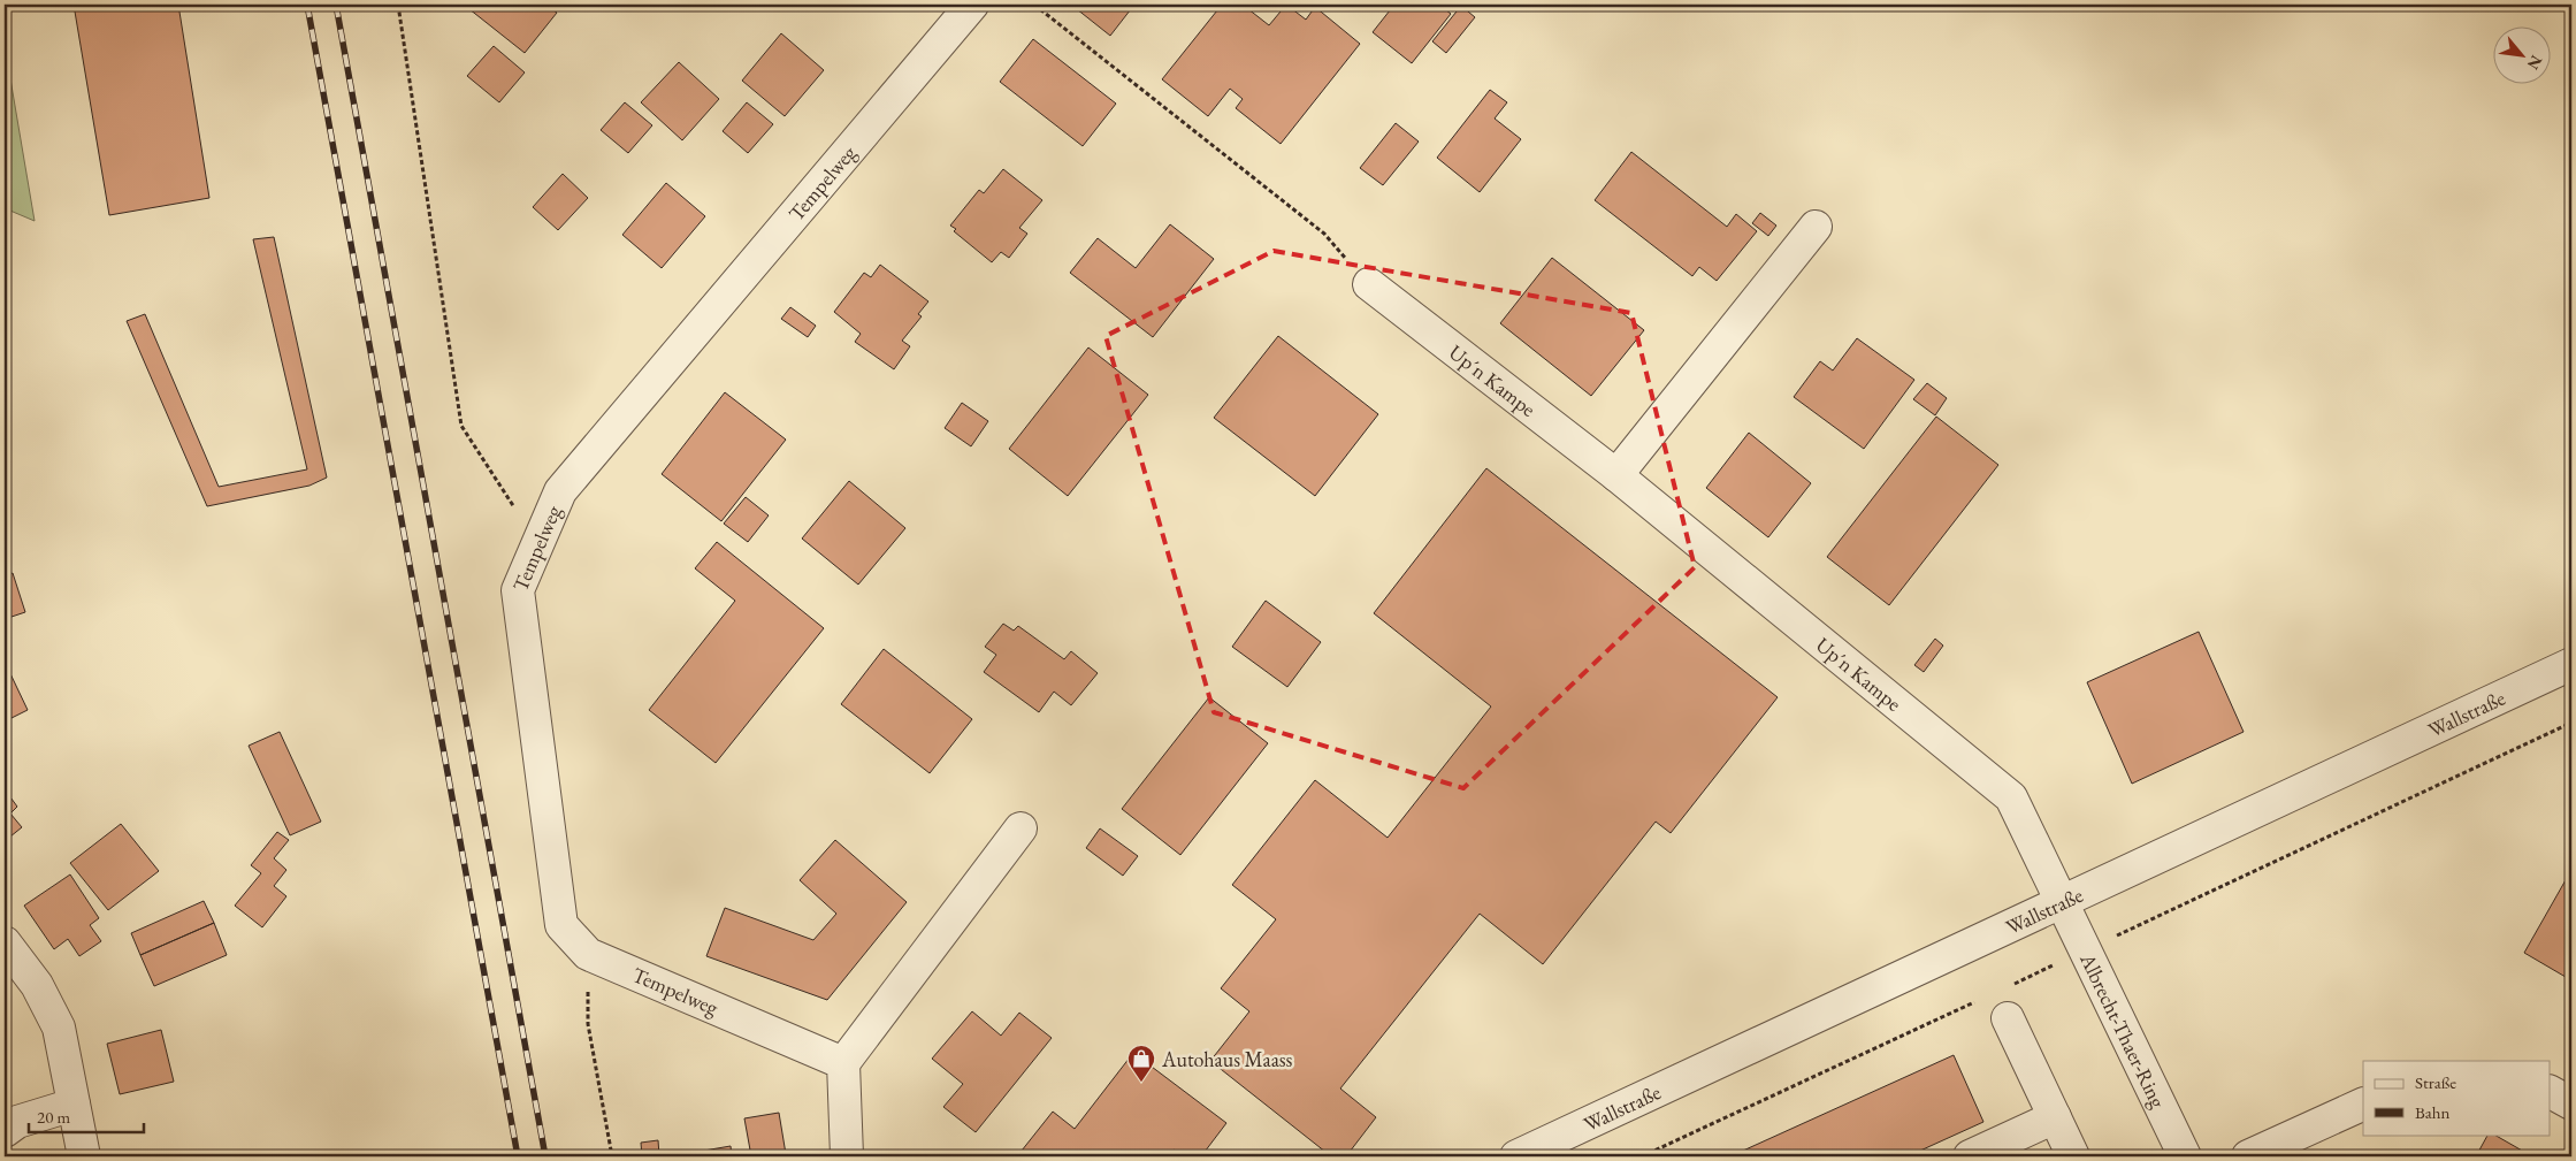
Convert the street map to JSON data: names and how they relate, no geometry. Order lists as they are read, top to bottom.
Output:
{
  "streets": {
    "street": [
      "Tempelweg",
      "Up´n Kampe",
      "Wallstraße",
      "Albrecht-Thaer-Ring"
    ]
  },
  "crossings": [
    ["Up´n Kampe", "Wallstraße"],
    ["Up´n Kampe", "Albrecht-Thaer-Ring"],
    ["Wallstraße", "Albrecht-Thaer-Ring"]
  ],
  "places": {
    "shop": ["Autohaus Maass"]
  },
  "legend": ["Straße", "Bahn"],
  "scale_bar": "20 m",
  "north": "bottom right"
}
